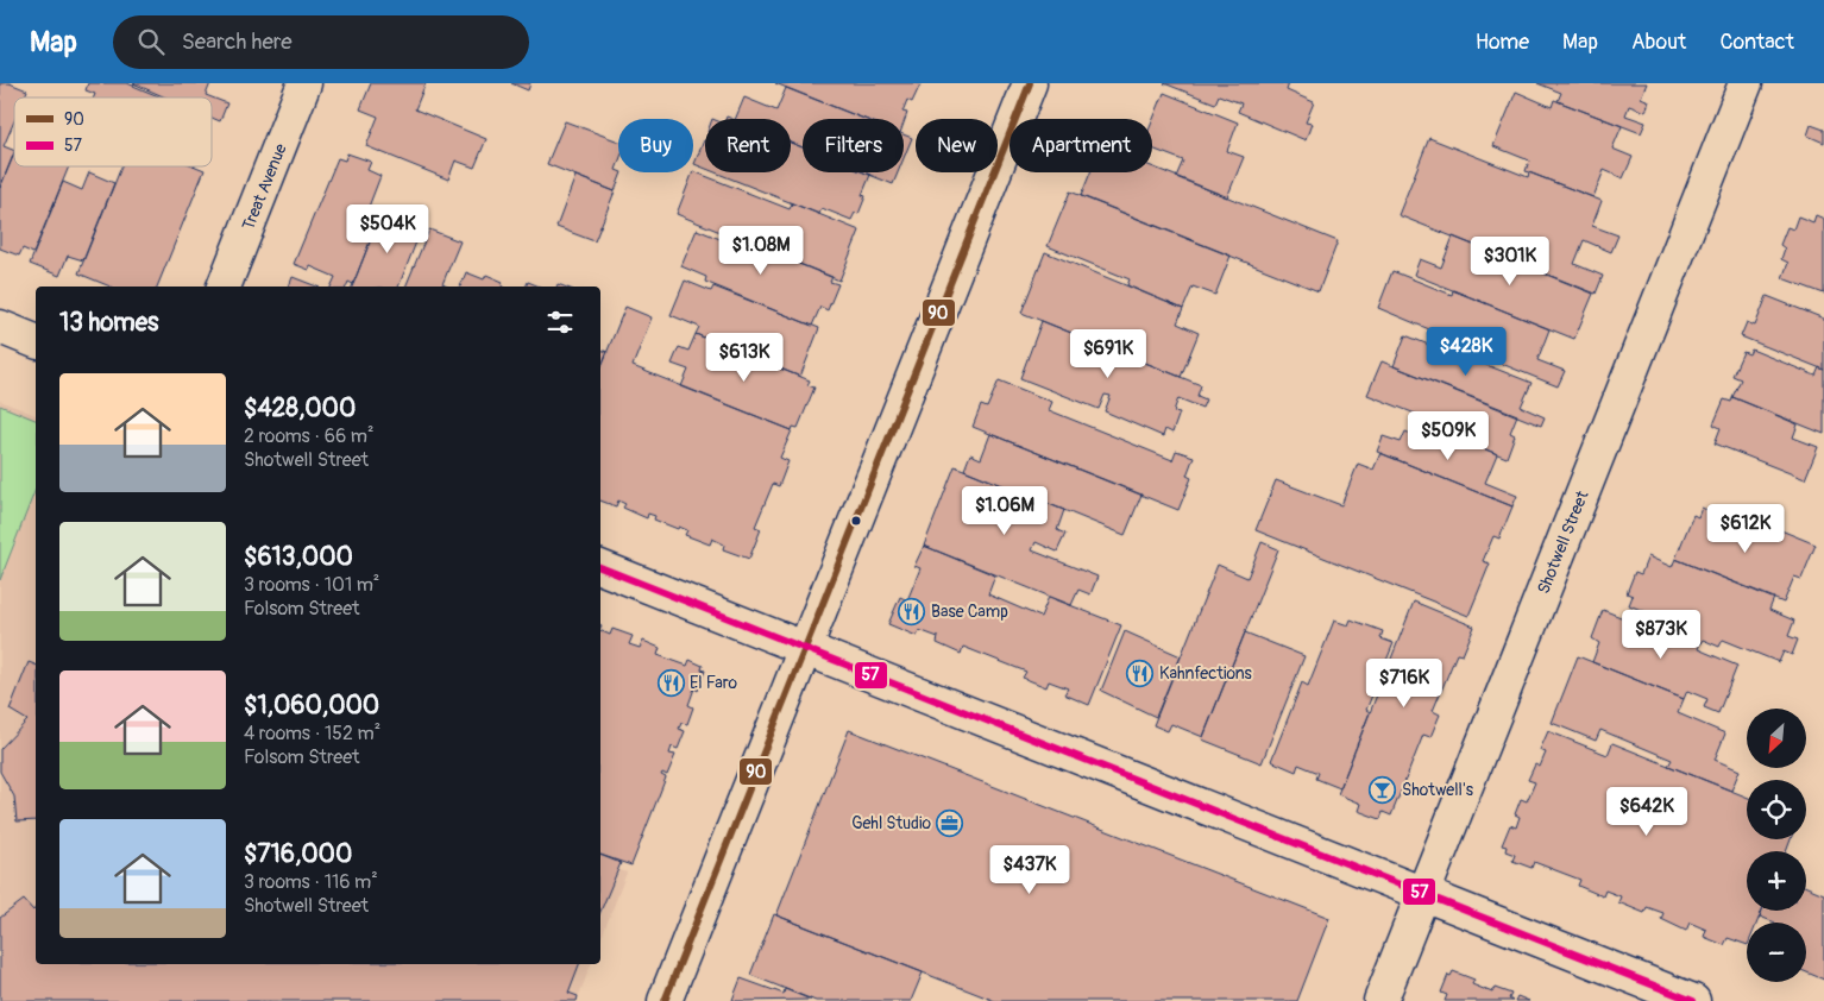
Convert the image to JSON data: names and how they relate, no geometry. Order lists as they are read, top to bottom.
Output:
{
  "streets": {
    "street": ["Treat Avenue", "Shotwell Street"]
  },
  "places": {
    "restaurant": ["Base Camp", "Kahnfections", "El Faro"],
    "bar": ["Shotwell's"],
    "office": ["Gehl Studio"]
  },
  "lines": ["transit line 90", "transit line 57"],
  "legend": ["90", "57"],
  "north": "bottom left",
  "page": {
    "header": "Map",
    "search": "Search here",
    "nav": [
      "Home",
      "Map",
      "About",
      "Contact"
    ],
    "chip": [
      "Buy",
      "Rent",
      "Filters",
      "New",
      "Apartment"
    ],
    "price": [
      "$504K",
      "$1.08M",
      "$301K",
      "$428K",
      "$691K",
      "$613K",
      "$509K",
      "$1.06M",
      "$612K",
      "$873K",
      "$716K",
      "$642K",
      "$437K"
    ],
    "heading": "13 homes",
    "list": [
      {
        "name": "$428,000",
        "note": "2 rooms · 66 m² · Shotwell Street"
      },
      {
        "name": "$613,000",
        "note": "3 rooms · 101 m² · Folsom Street"
      },
      {
        "name": "$1,060,000",
        "note": "4 rooms · 152 m² · Folsom Street"
      },
      {
        "name": "$716,000",
        "note": "3 rooms · 116 m² · Shotwell Street"
      }
    ],
    "map_buttons": ["+", "−"]
  }
}
